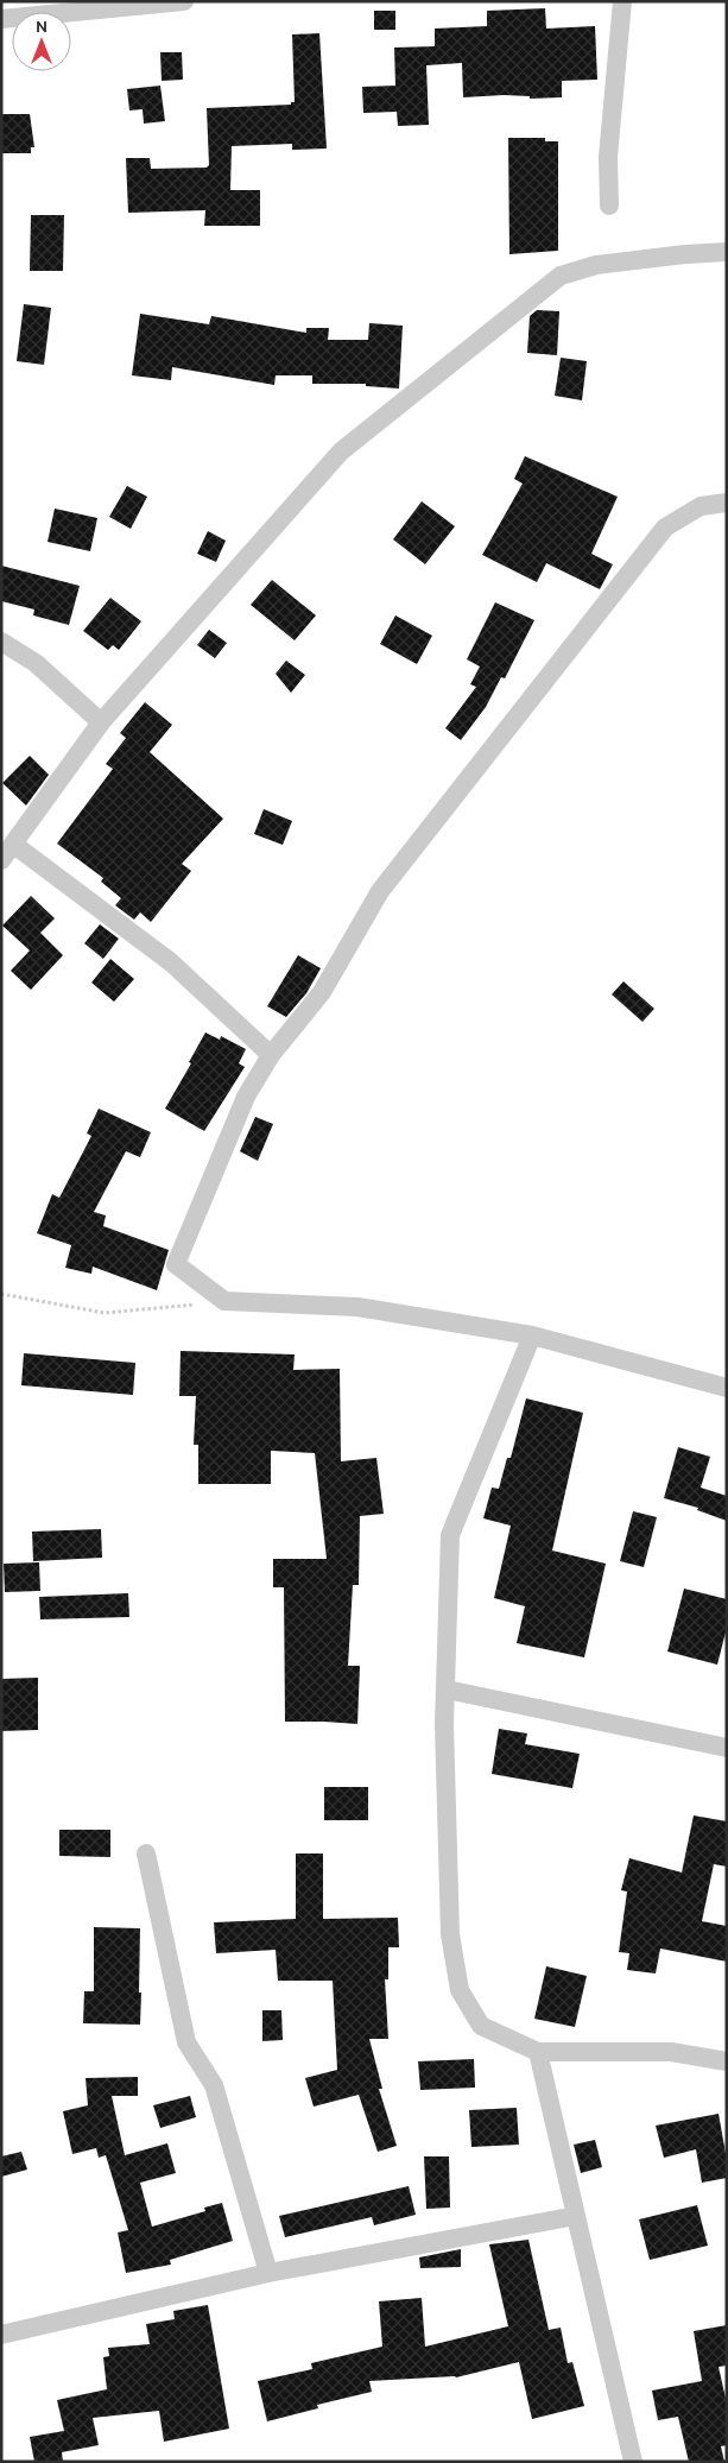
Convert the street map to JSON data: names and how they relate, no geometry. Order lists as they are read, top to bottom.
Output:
{
  "north": "top"
}
